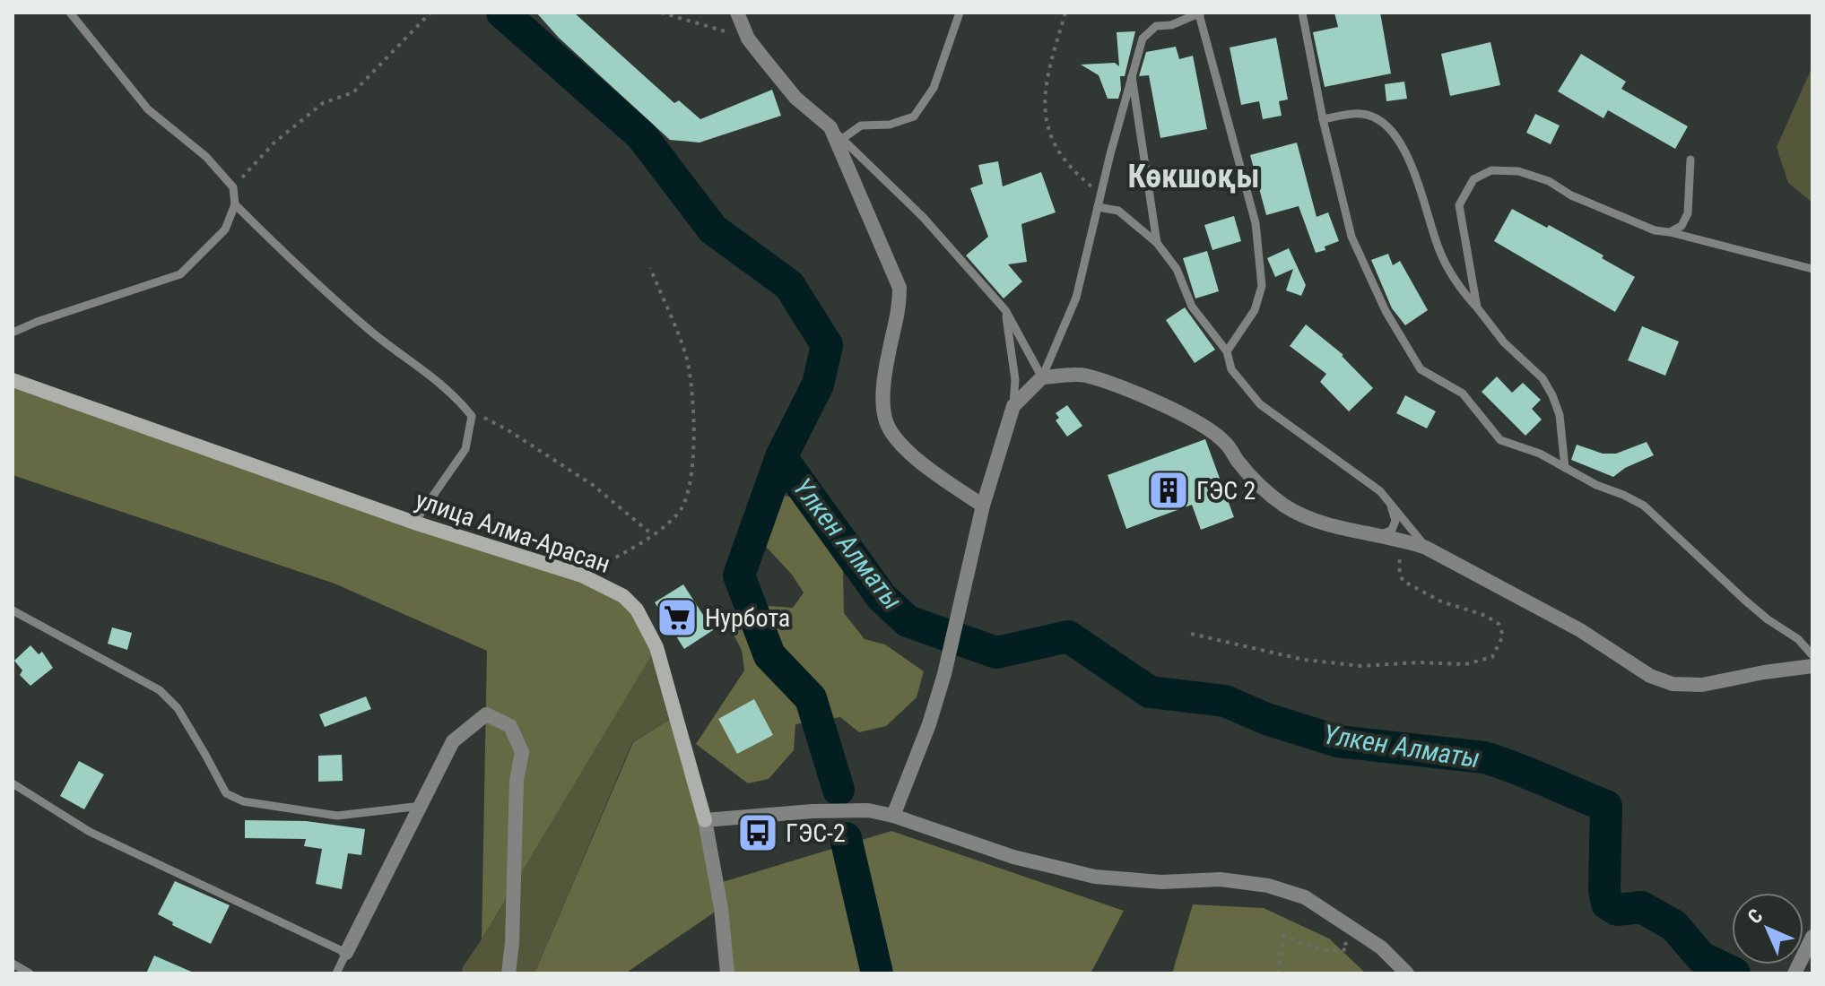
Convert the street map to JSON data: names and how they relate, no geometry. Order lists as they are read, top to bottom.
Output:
{
  "streets": {
    "main road": ["улица Алма-Арасан"]
  },
  "districts": ["Көкшоқы"],
  "water": ["Үлкен Алматы"],
  "places": {
    "building": ["ГЭС 2"],
    "supermarket": ["Нурбота"],
    "bus stop": ["ГЭС-2"]
  },
  "north": "top left"
}
